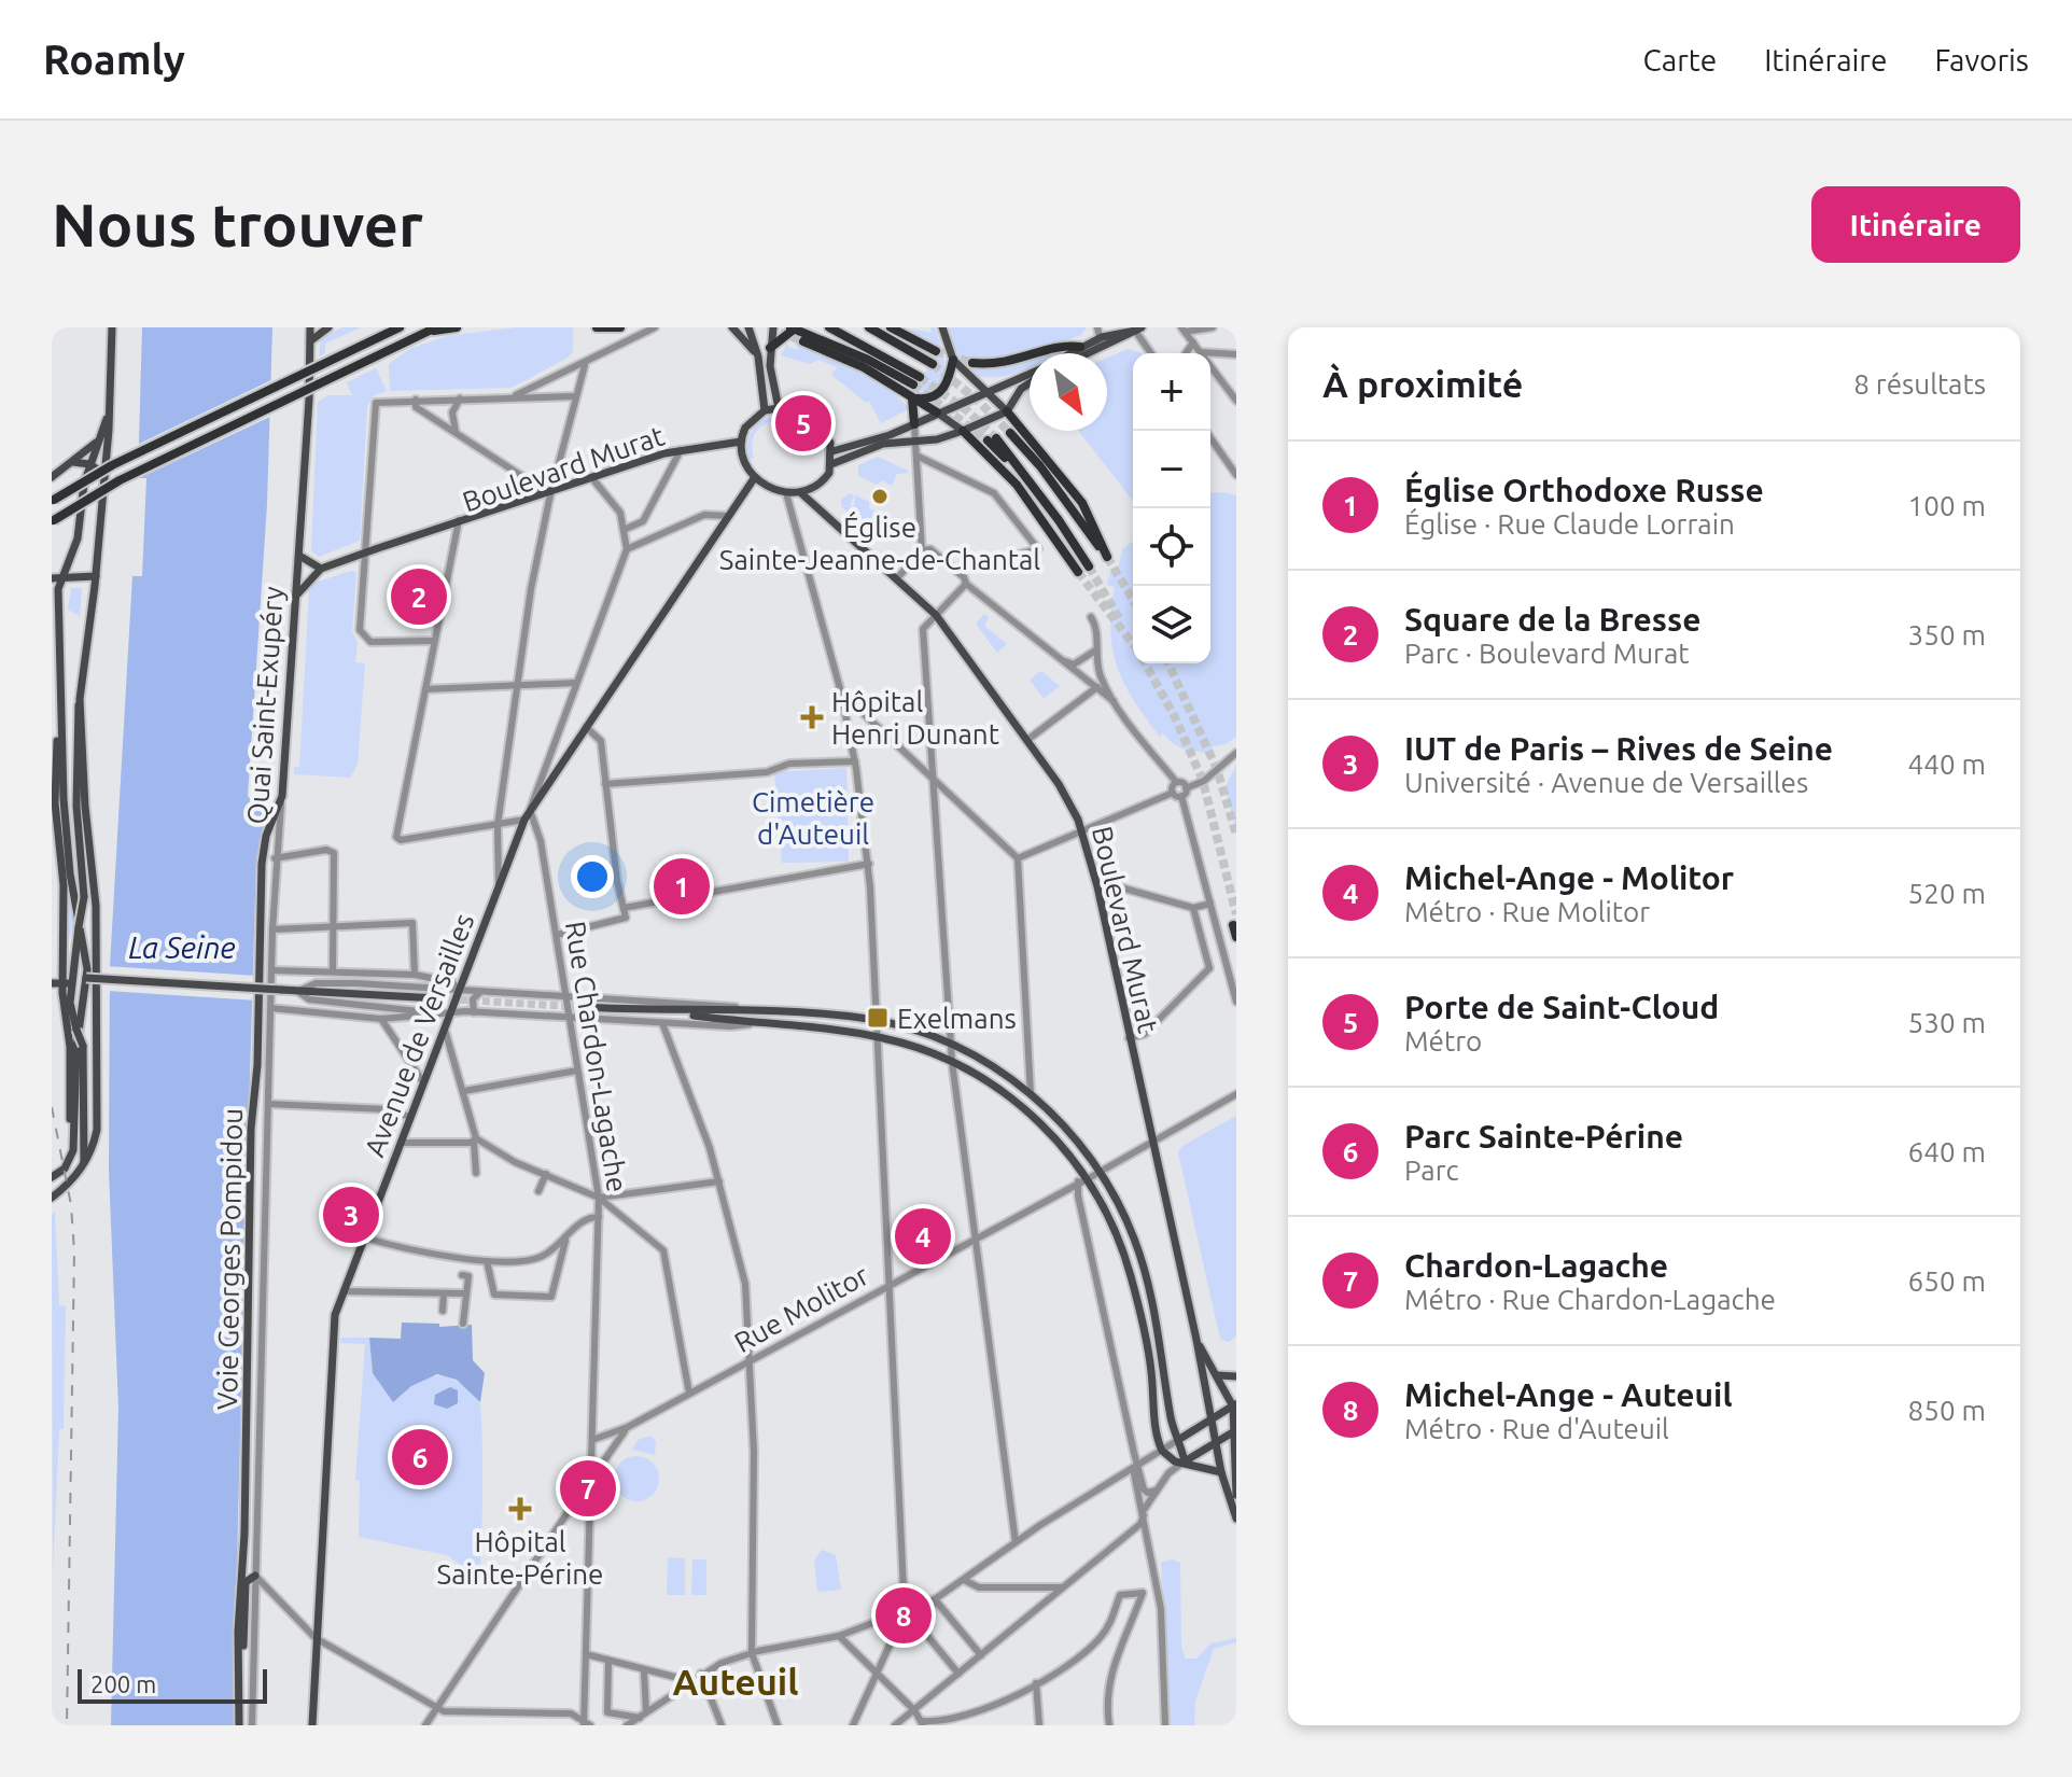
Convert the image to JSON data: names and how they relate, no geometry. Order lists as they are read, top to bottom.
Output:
{
  "streets": {
    "main road": [
      "Boulevard Murat",
      "Quai Saint-Exupéry",
      "Avenue de Versailles",
      "Voie Georges Pompidou"
    ],
    "street": ["Rue Chardon-Lagache", "Rue Molitor"]
  },
  "crossings": [
    ["Boulevard Murat", "Avenue de Versailles"],
    ["Boulevard Murat", "Rue Molitor"],
    ["Quai Saint-Exupéry", "Voie Georges Pompidou"],
    ["Avenue de Versailles", "Rue Chardon-Lagache"],
    ["Rue Chardon-Lagache", "Rue Molitor"]
  ],
  "districts": ["Auteuil"],
  "water": ["La Seine"],
  "parks": ["Cimetière d'Auteuil"],
  "places": {
    "other": ["Église Sainte-Jeanne-de-Chantal"],
    "health": ["Hôpital Henri Dunant", "Hôpital Sainte-Périne"],
    "transit": ["Exelmans"]
  },
  "scale_bar": "200 m",
  "north": "bottom right",
  "page": {
    "header": "Roamly",
    "nav": ["Carte", "Itinéraire", "Favoris"],
    "buttons": "Itinéraire",
    "title": "Nous trouver",
    "heading": ["À proximité", "8 résultats"],
    "map_buttons": ["+", "−"],
    "pins": [
      "5",
      "2",
      "1",
      "3",
      "4",
      "6",
      "7",
      "8"
    ],
    "list": [
      {
        "mark": "1",
        "name": "Église Orthodoxe Russe",
        "note": "Église · Rue Claude Lorrain",
        "value": "100 m"
      },
      {
        "mark": "2",
        "name": "Square de la Bresse",
        "note": "Parc · Boulevard Murat",
        "value": "350 m"
      },
      {
        "mark": "3",
        "name": "IUT de Paris – Rives de Seine",
        "note": "Université · Avenue de Versailles",
        "value": "440 m"
      },
      {
        "mark": "4",
        "name": "Michel-Ange - Molitor",
        "note": "Métro · Rue Molitor",
        "value": "520 m"
      },
      {
        "mark": "5",
        "name": "Porte de Saint-Cloud",
        "note": "Métro",
        "value": "530 m"
      },
      {
        "mark": "6",
        "name": "Parc Sainte-Périne",
        "note": "Parc",
        "value": "640 m"
      },
      {
        "mark": "7",
        "name": "Chardon-Lagache",
        "note": "Métro · Rue Chardon-Lagache",
        "value": "650 m"
      },
      {
        "mark": "8",
        "name": "Michel-Ange - Auteuil",
        "note": "Métro · Rue d'Auteuil",
        "value": "850 m"
      }
    ],
    "scale": "200 m"
  }
}
